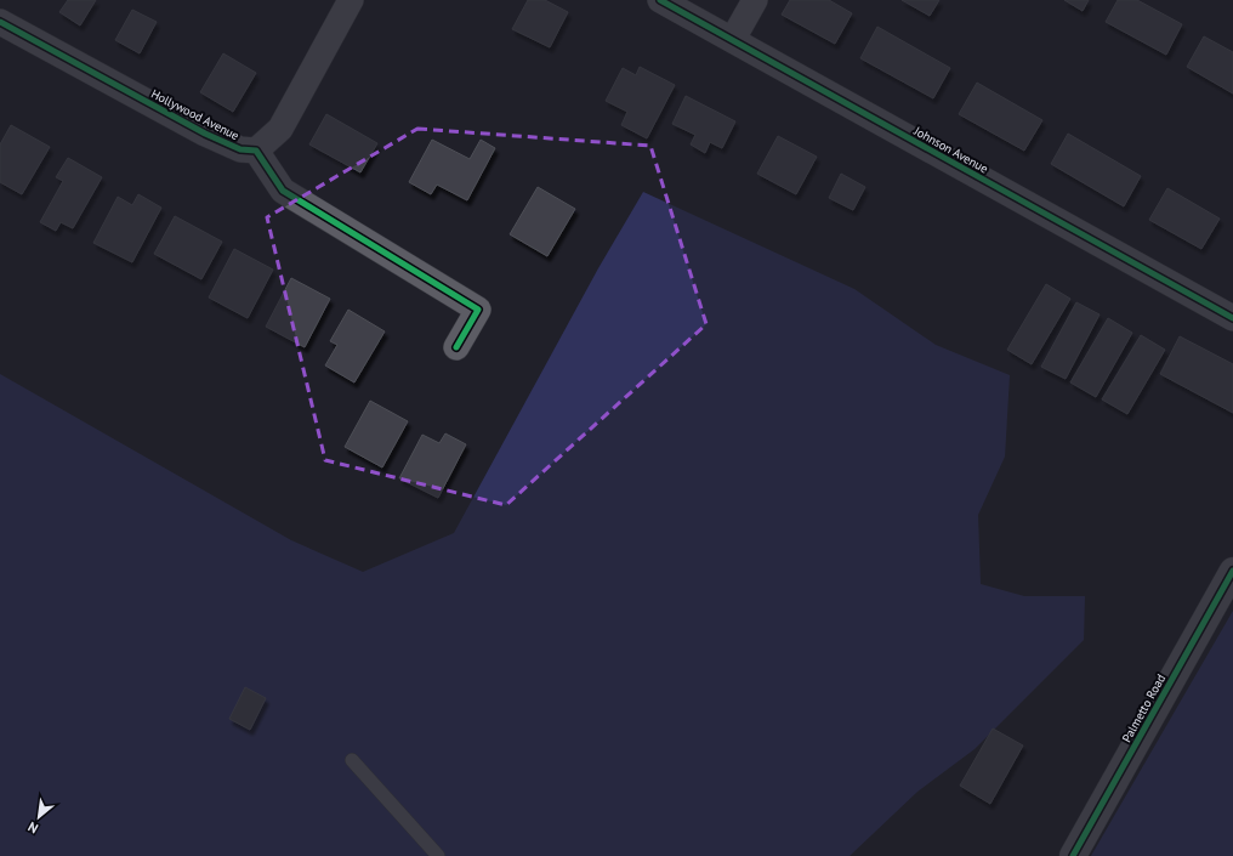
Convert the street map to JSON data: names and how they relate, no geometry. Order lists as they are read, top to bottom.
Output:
{
  "streets": {
    "street": ["Hollywood Avenue", "Johnson Avenue", "Palmetto Road"]
  },
  "north": "bottom left"
}
